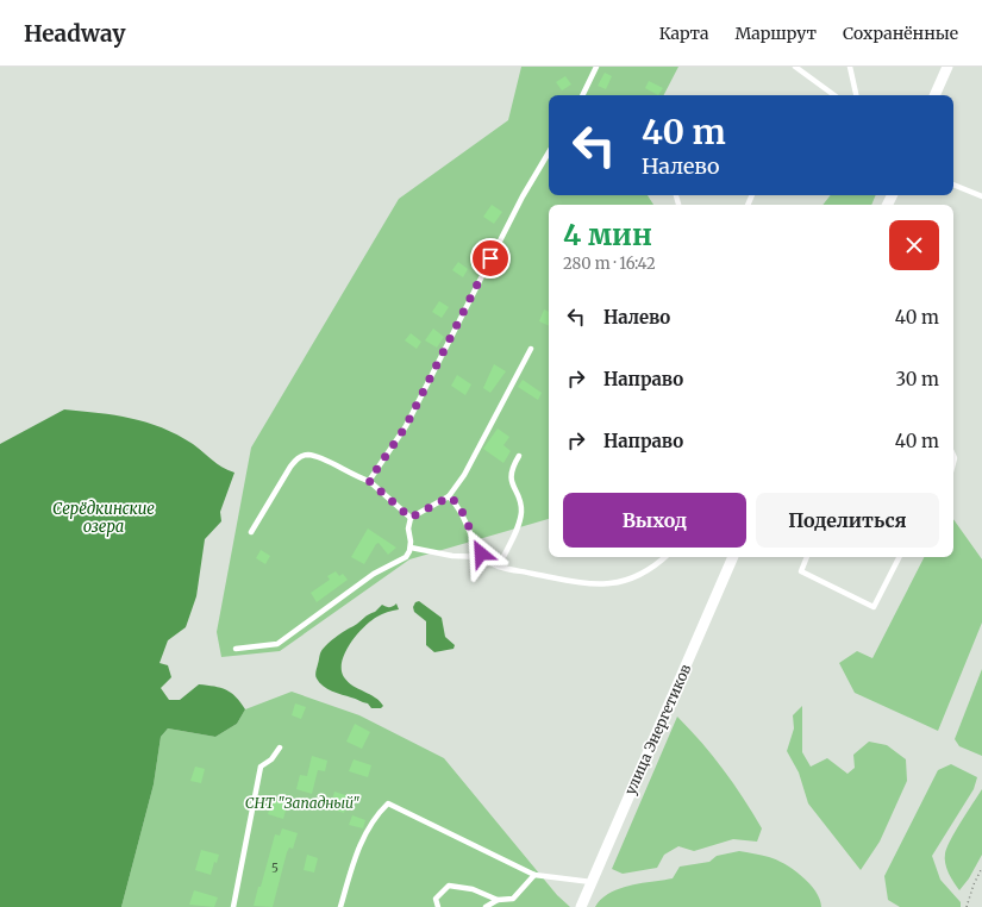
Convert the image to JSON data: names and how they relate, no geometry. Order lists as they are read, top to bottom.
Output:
{
  "streets": {
    "street": ["улица Энергетиков"]
  },
  "water": ["Серёдкинские озера"],
  "parks": ["СНТ \"Западный\""],
  "house_numbers": ["5"],
  "page": {
    "header": "Headway",
    "nav": ["Карта", "Маршрут", "Сохранённые"],
    "turn": ["40 m", "Налево"],
    "heading": ["4 мин", "280 m · 16:42"],
    "list": [
      {
        "name": "Налево",
        "value": "40 m"
      },
      {
        "name": "Направо",
        "value": "30 m"
      },
      {
        "name": "Направо",
        "value": "40 m"
      }
    ],
    "buttons": ["Выход", "Поделиться"]
  }
}
